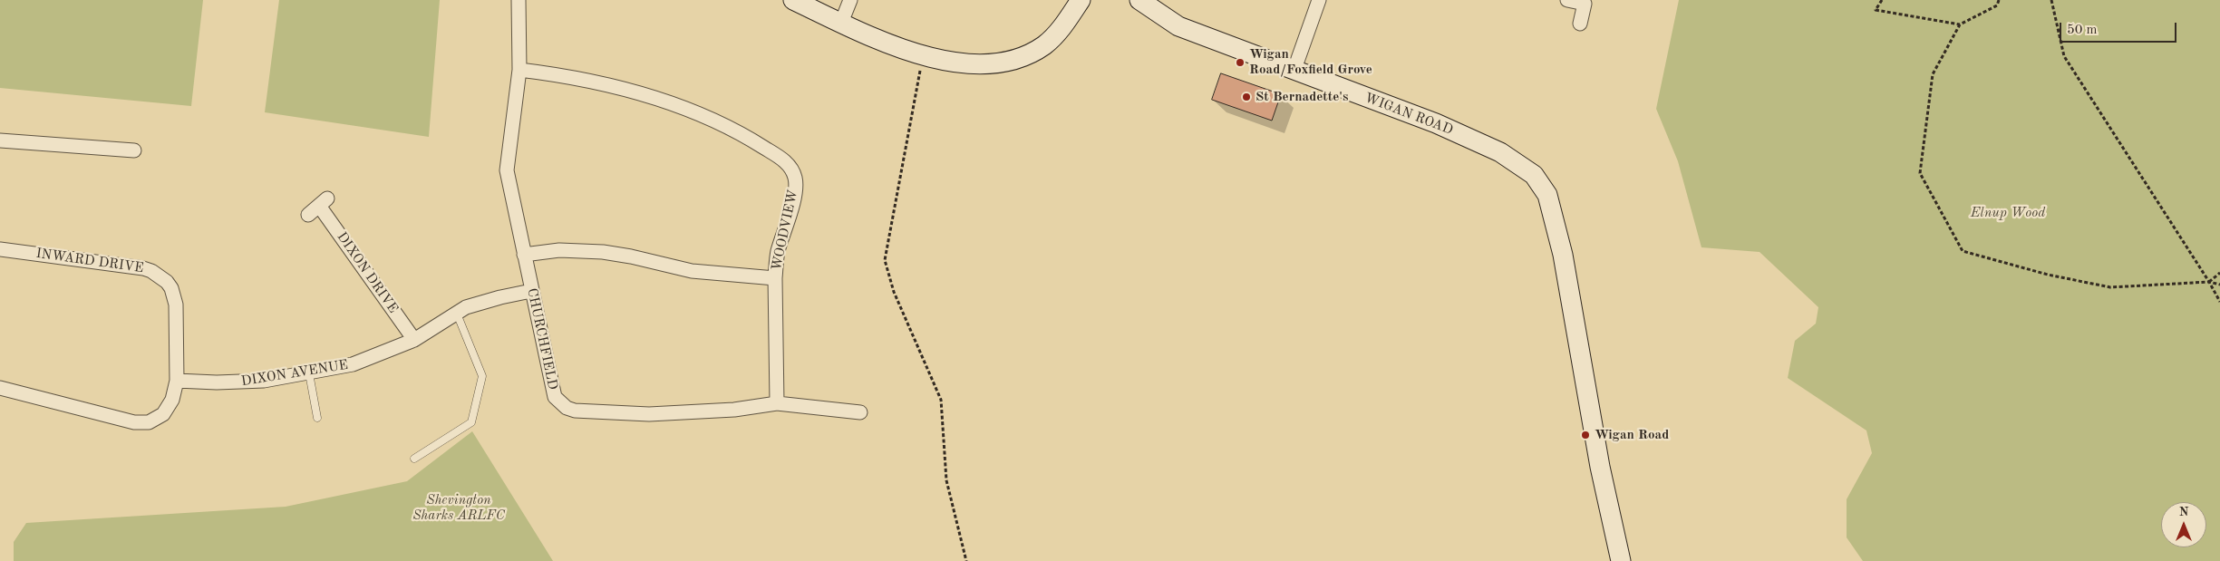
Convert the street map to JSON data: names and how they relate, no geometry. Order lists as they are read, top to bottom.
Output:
{
  "streets": {
    "main road": ["WIGAN ROAD"],
    "street": [
      "WOODVIEW",
      "INWARD DRIVE",
      "DIXON DRIVE",
      "CHURCHFIELD",
      "DIXON AVENUE"
    ]
  },
  "crossings": [
    ["WOODVIEW", "CHURCHFIELD"],
    ["INWARD DRIVE", "DIXON AVENUE"],
    ["DIXON DRIVE", "DIXON AVENUE"],
    ["CHURCHFIELD", "DIXON AVENUE"]
  ],
  "parks": ["Elnup Wood", "Shevington Sharks ARLFC"],
  "places": ["Wigan Road/Foxfield Grove", "St Bernadette's", "Wigan Road"],
  "scale_bar": "50 m",
  "north": "top"
}
